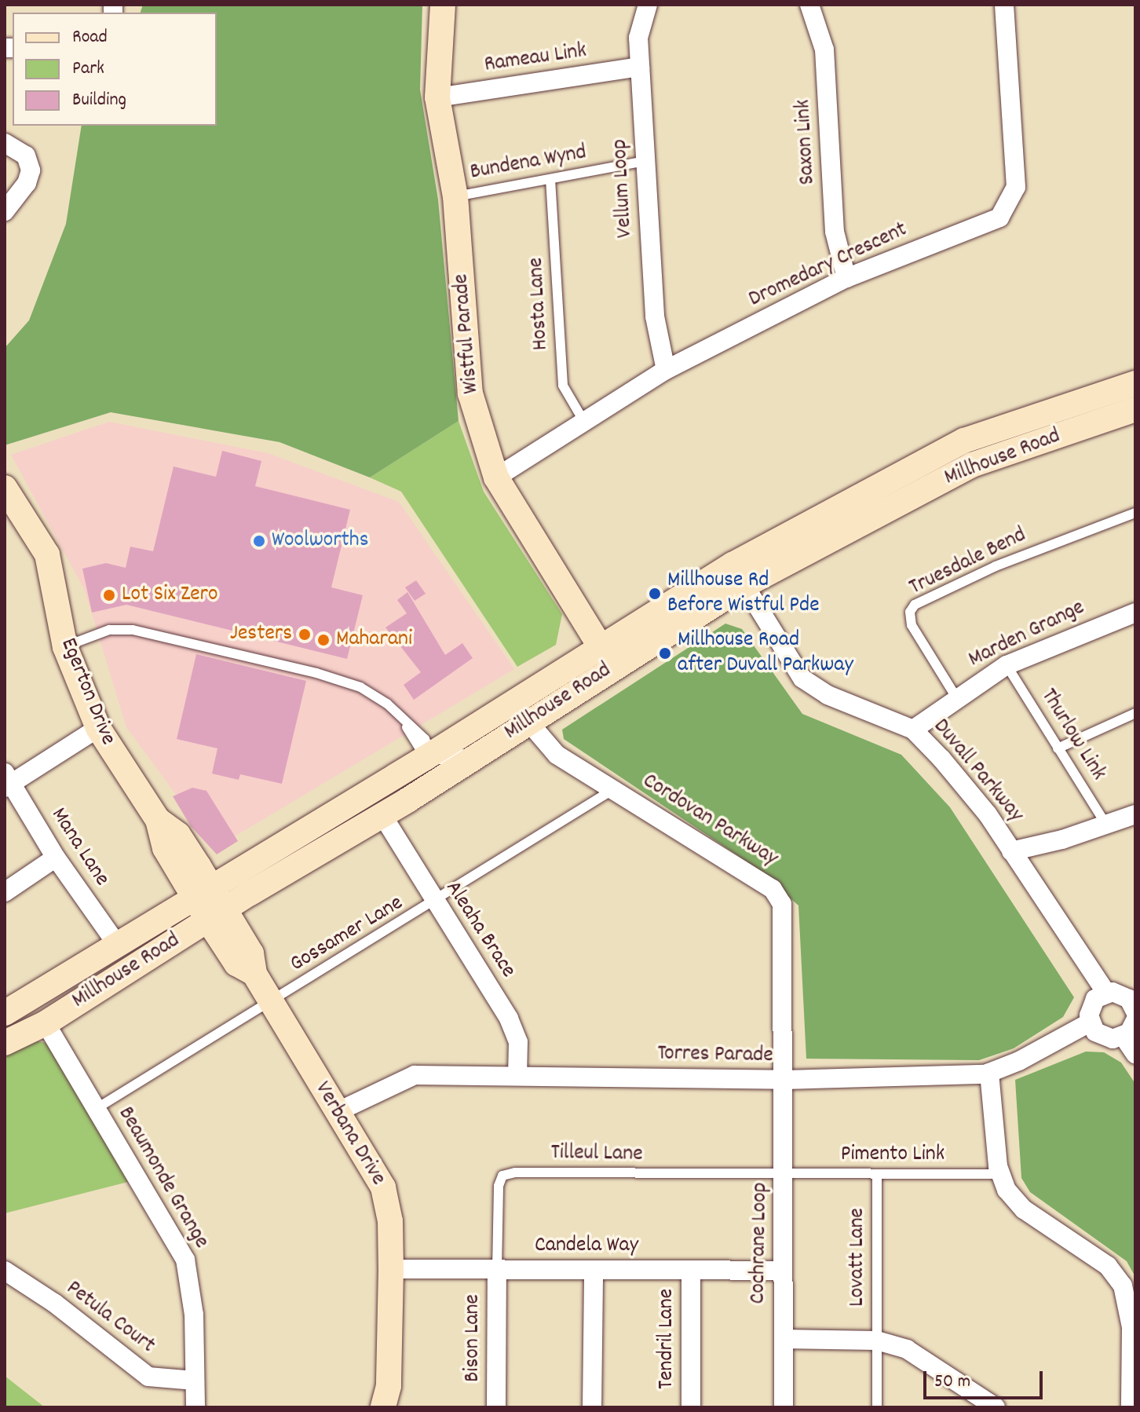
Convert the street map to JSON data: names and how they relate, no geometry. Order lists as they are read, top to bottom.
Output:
{
  "streets": {
    "main road": [
      "Wistful Parade",
      "Millhouse Road",
      "Egerton Drive",
      "Verbana Drive"
    ],
    "street": [
      "Rameau Link",
      "Saxon Link",
      "Vellum Loop",
      "Dromedary Crescent",
      "Marden Grange",
      "Duvall Parkway",
      "Cordovan Parkway",
      "Mana Lane",
      "Aleaha Brace",
      "Torres Parade",
      "Beaumonde Grange",
      "Cochrane Loop",
      "Candela Way",
      "Petula Court",
      "Bison Lane",
      "Tendril Lane"
    ],
    "lane": [
      "Bundena Wynd",
      "Hosta Lane",
      "Truesdale Bend",
      "Thurlow Link",
      "Gossamer Lane",
      "Tilleul Lane",
      "Pimento Link",
      "Lovatt Lane"
    ]
  },
  "crossings": [
    ["Rameau Link", "Vellum Loop"],
    ["Rameau Link", "Wistful Parade"],
    ["Saxon Link", "Dromedary Crescent"],
    ["Bundena Wynd", "Vellum Loop"],
    ["Bundena Wynd", "Hosta Lane"],
    ["Bundena Wynd", "Wistful Parade"],
    ["Vellum Loop", "Dromedary Crescent"],
    ["Dromedary Crescent", "Hosta Lane"],
    ["Dromedary Crescent", "Wistful Parade"],
    ["Wistful Parade", "Millhouse Road"],
    ["Millhouse Road", "Egerton Drive"],
    ["Millhouse Road", "Duvall Parkway"],
    ["Millhouse Road", "Cordovan Parkway"],
    ["Millhouse Road", "Mana Lane"],
    ["Millhouse Road", "Aleaha Brace"],
    ["Millhouse Road", "Verbana Drive"],
    ["Millhouse Road", "Beaumonde Grange"],
    ["Truesdale Bend", "Marden Grange"],
    ["Marden Grange", "Thurlow Link"],
    ["Marden Grange", "Duvall Parkway"],
    ["Egerton Drive", "Verbana Drive"],
    ["Cordovan Parkway", "Gossamer Lane"],
    ["Cordovan Parkway", "Torres Parade"],
    ["Cordovan Parkway", "Cochrane Loop"],
    ["Aleaha Brace", "Gossamer Lane"],
    ["Aleaha Brace", "Torres Parade"],
    ["Gossamer Lane", "Verbana Drive"],
    ["Gossamer Lane", "Beaumonde Grange"],
    ["Torres Parade", "Verbana Drive"],
    ["Torres Parade", "Cochrane Loop"],
    ["Verbana Drive", "Candela Way"],
    ["Tilleul Lane", "Pimento Link"],
    ["Tilleul Lane", "Cochrane Loop"],
    ["Tilleul Lane", "Candela Way"],
    ["Tilleul Lane", "Bison Lane"],
    ["Pimento Link", "Cochrane Loop"],
    ["Pimento Link", "Lovatt Lane"],
    ["Beaumonde Grange", "Petula Court"],
    ["Cochrane Loop", "Candela Way"],
    ["Candela Way", "Bison Lane"],
    ["Candela Way", "Tendril Lane"]
  ],
  "places": [
    "Woolworths",
    "Millhouse Rd Before Wistful Pde",
    "Lot Six Zero",
    "Jesters",
    "Maharani",
    "Millhouse Road after Duvall Parkway"
  ],
  "legend": ["Road", "Park", "Building"],
  "scale_bar": "50 m"
}
